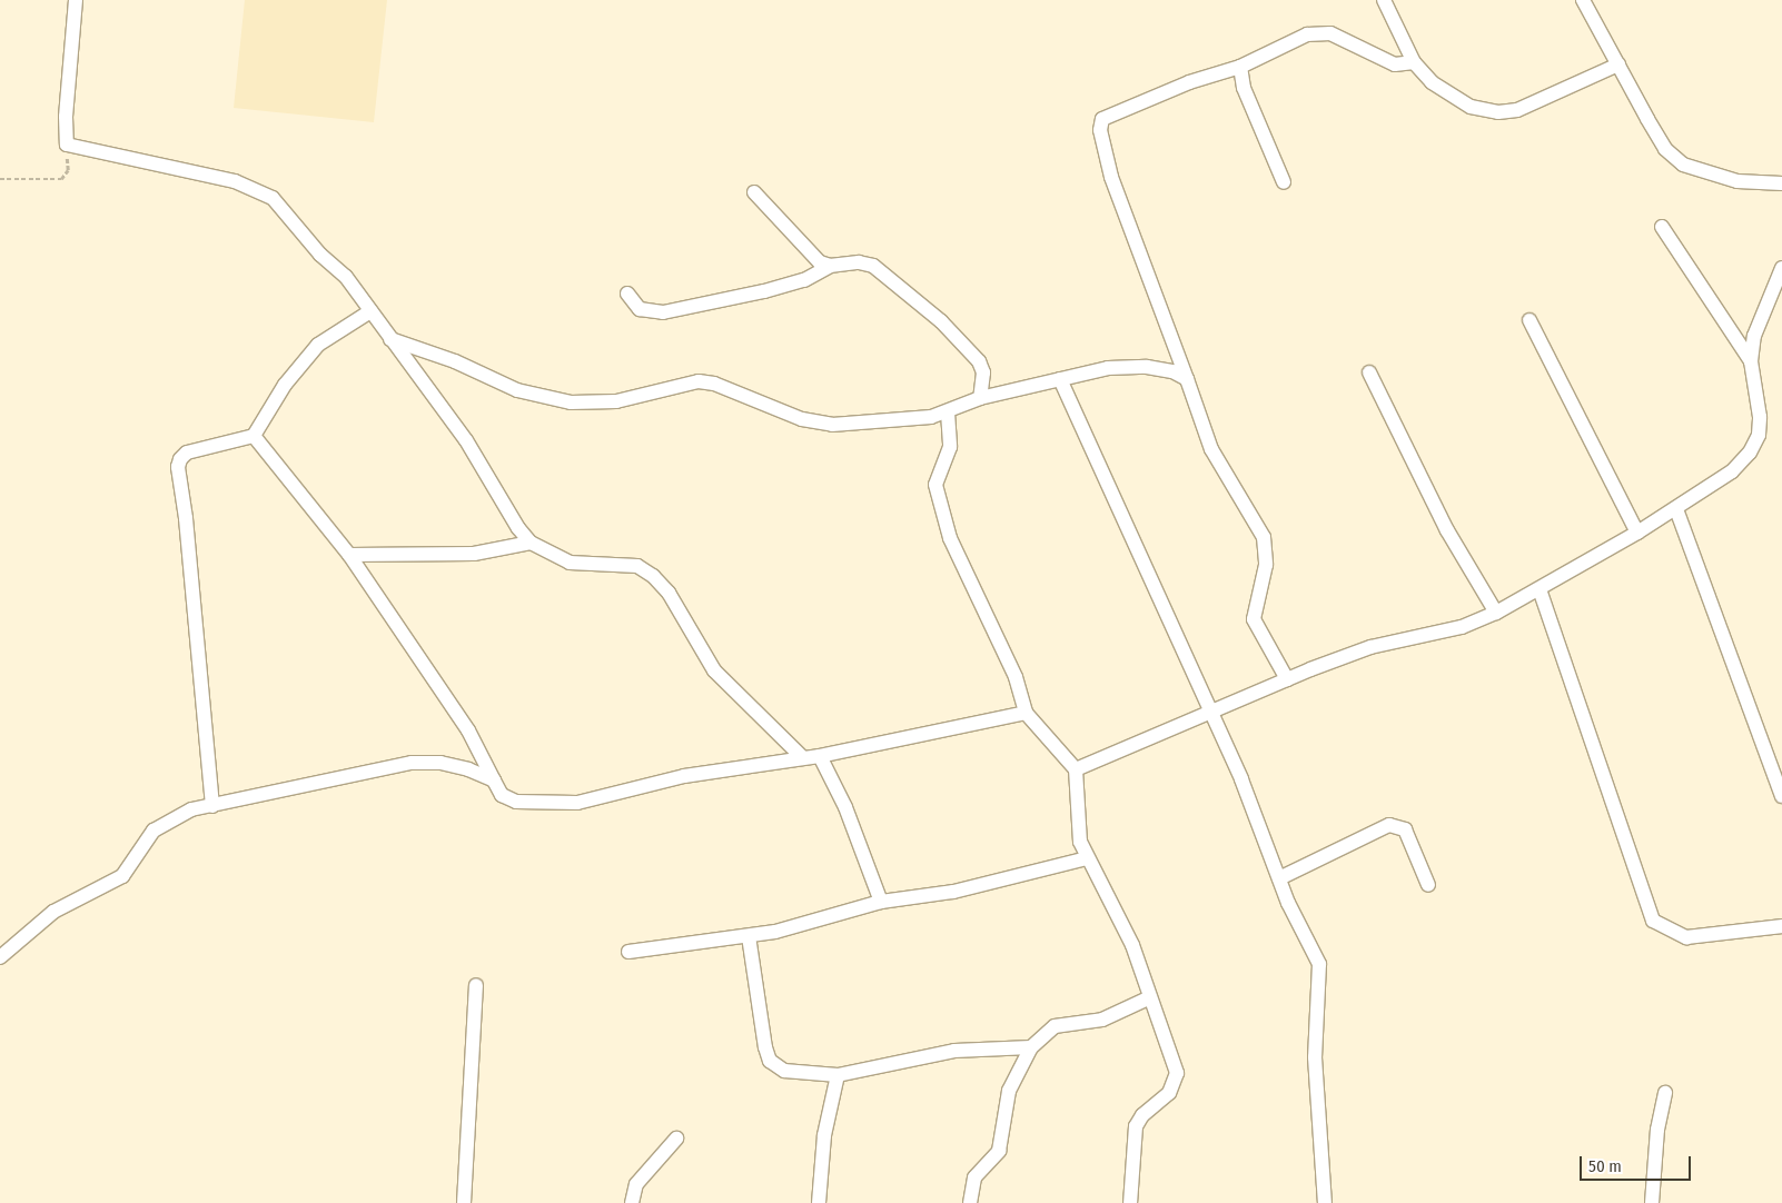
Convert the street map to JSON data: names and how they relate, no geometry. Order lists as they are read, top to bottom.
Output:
{
  "scale_bar": "50 m"
}
